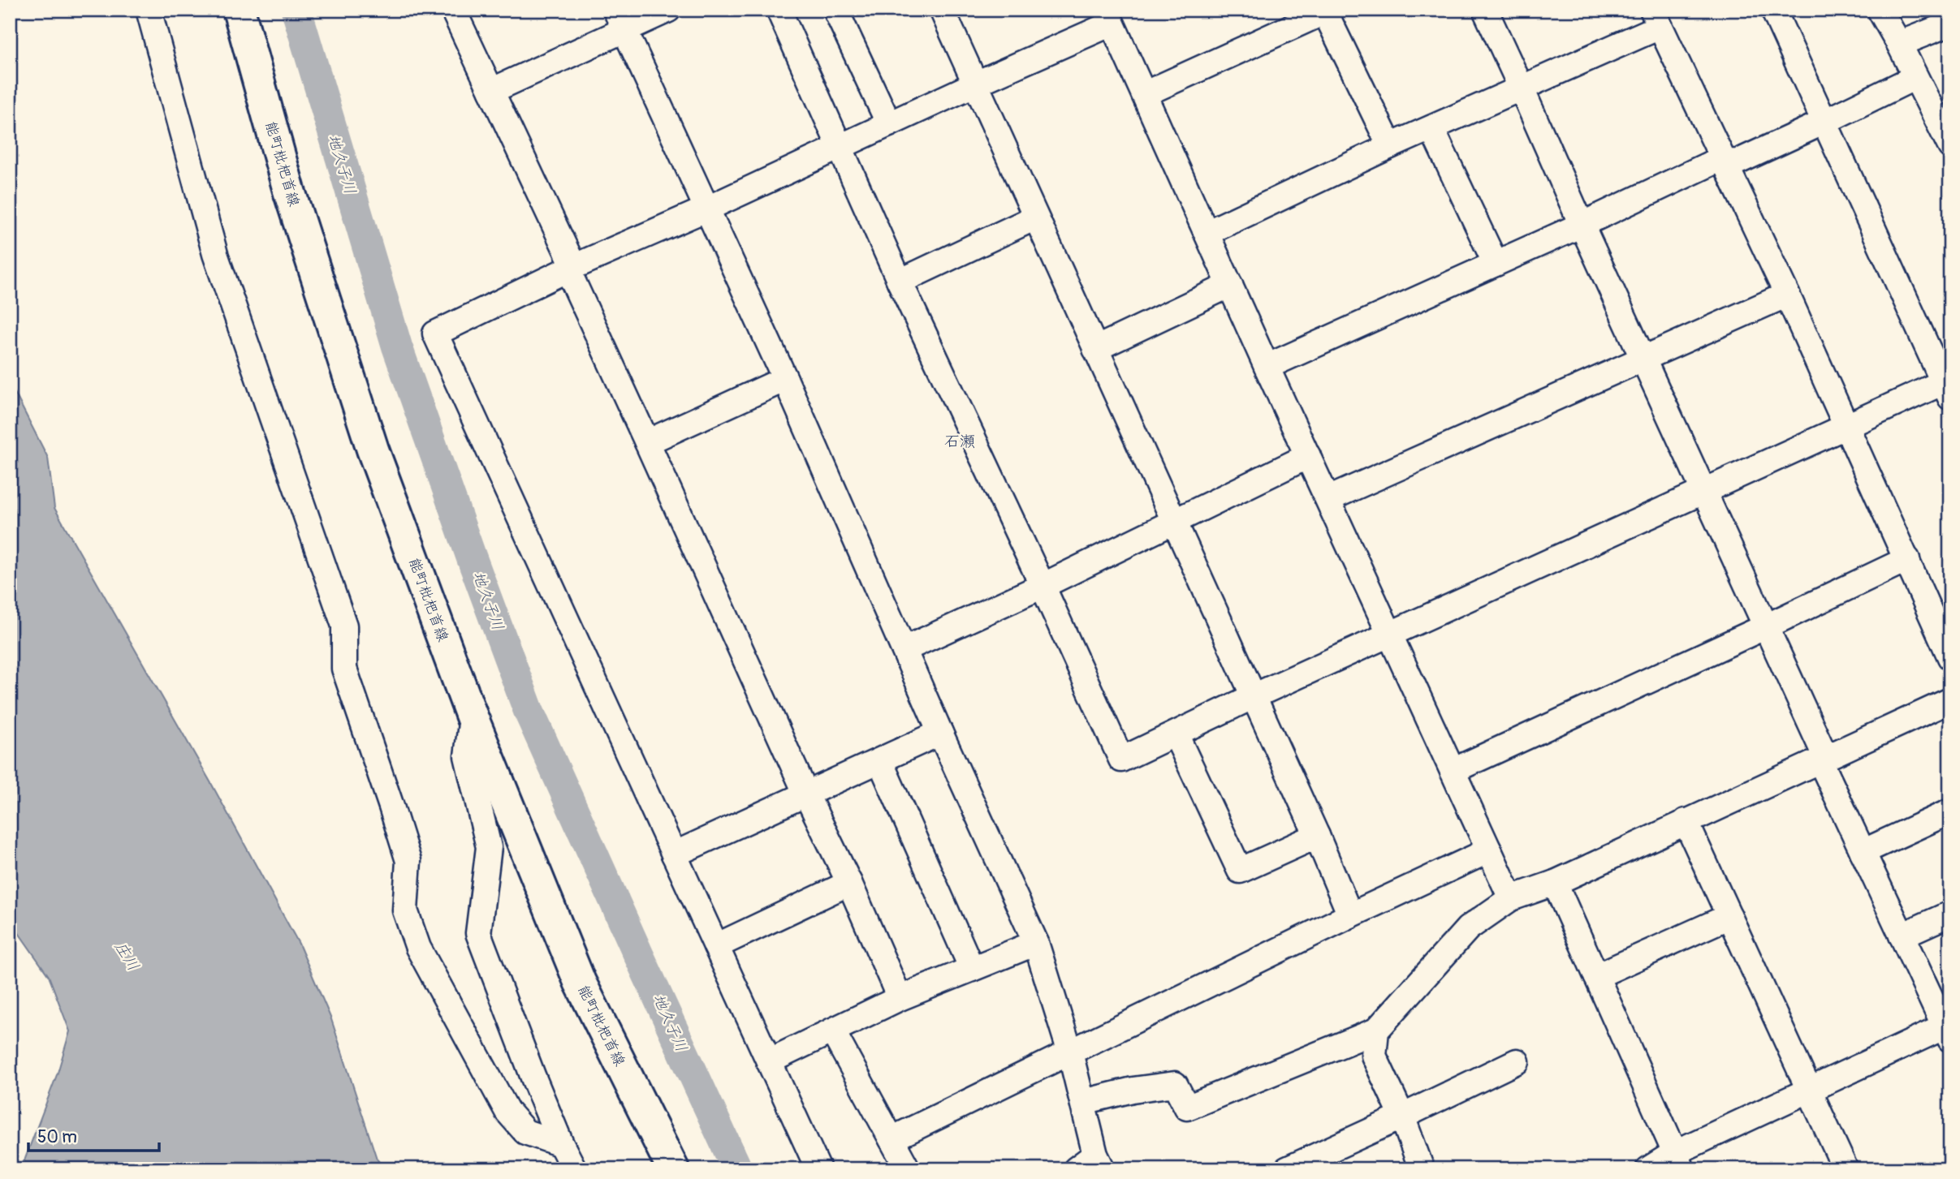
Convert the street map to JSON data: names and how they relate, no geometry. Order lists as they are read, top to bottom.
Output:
{
  "streets": {
    "main road": ["能町枇杷首線"]
  },
  "districts": ["石瀬"],
  "water": ["地久子川", "庄川"],
  "scale_bar": "50 m"
}
